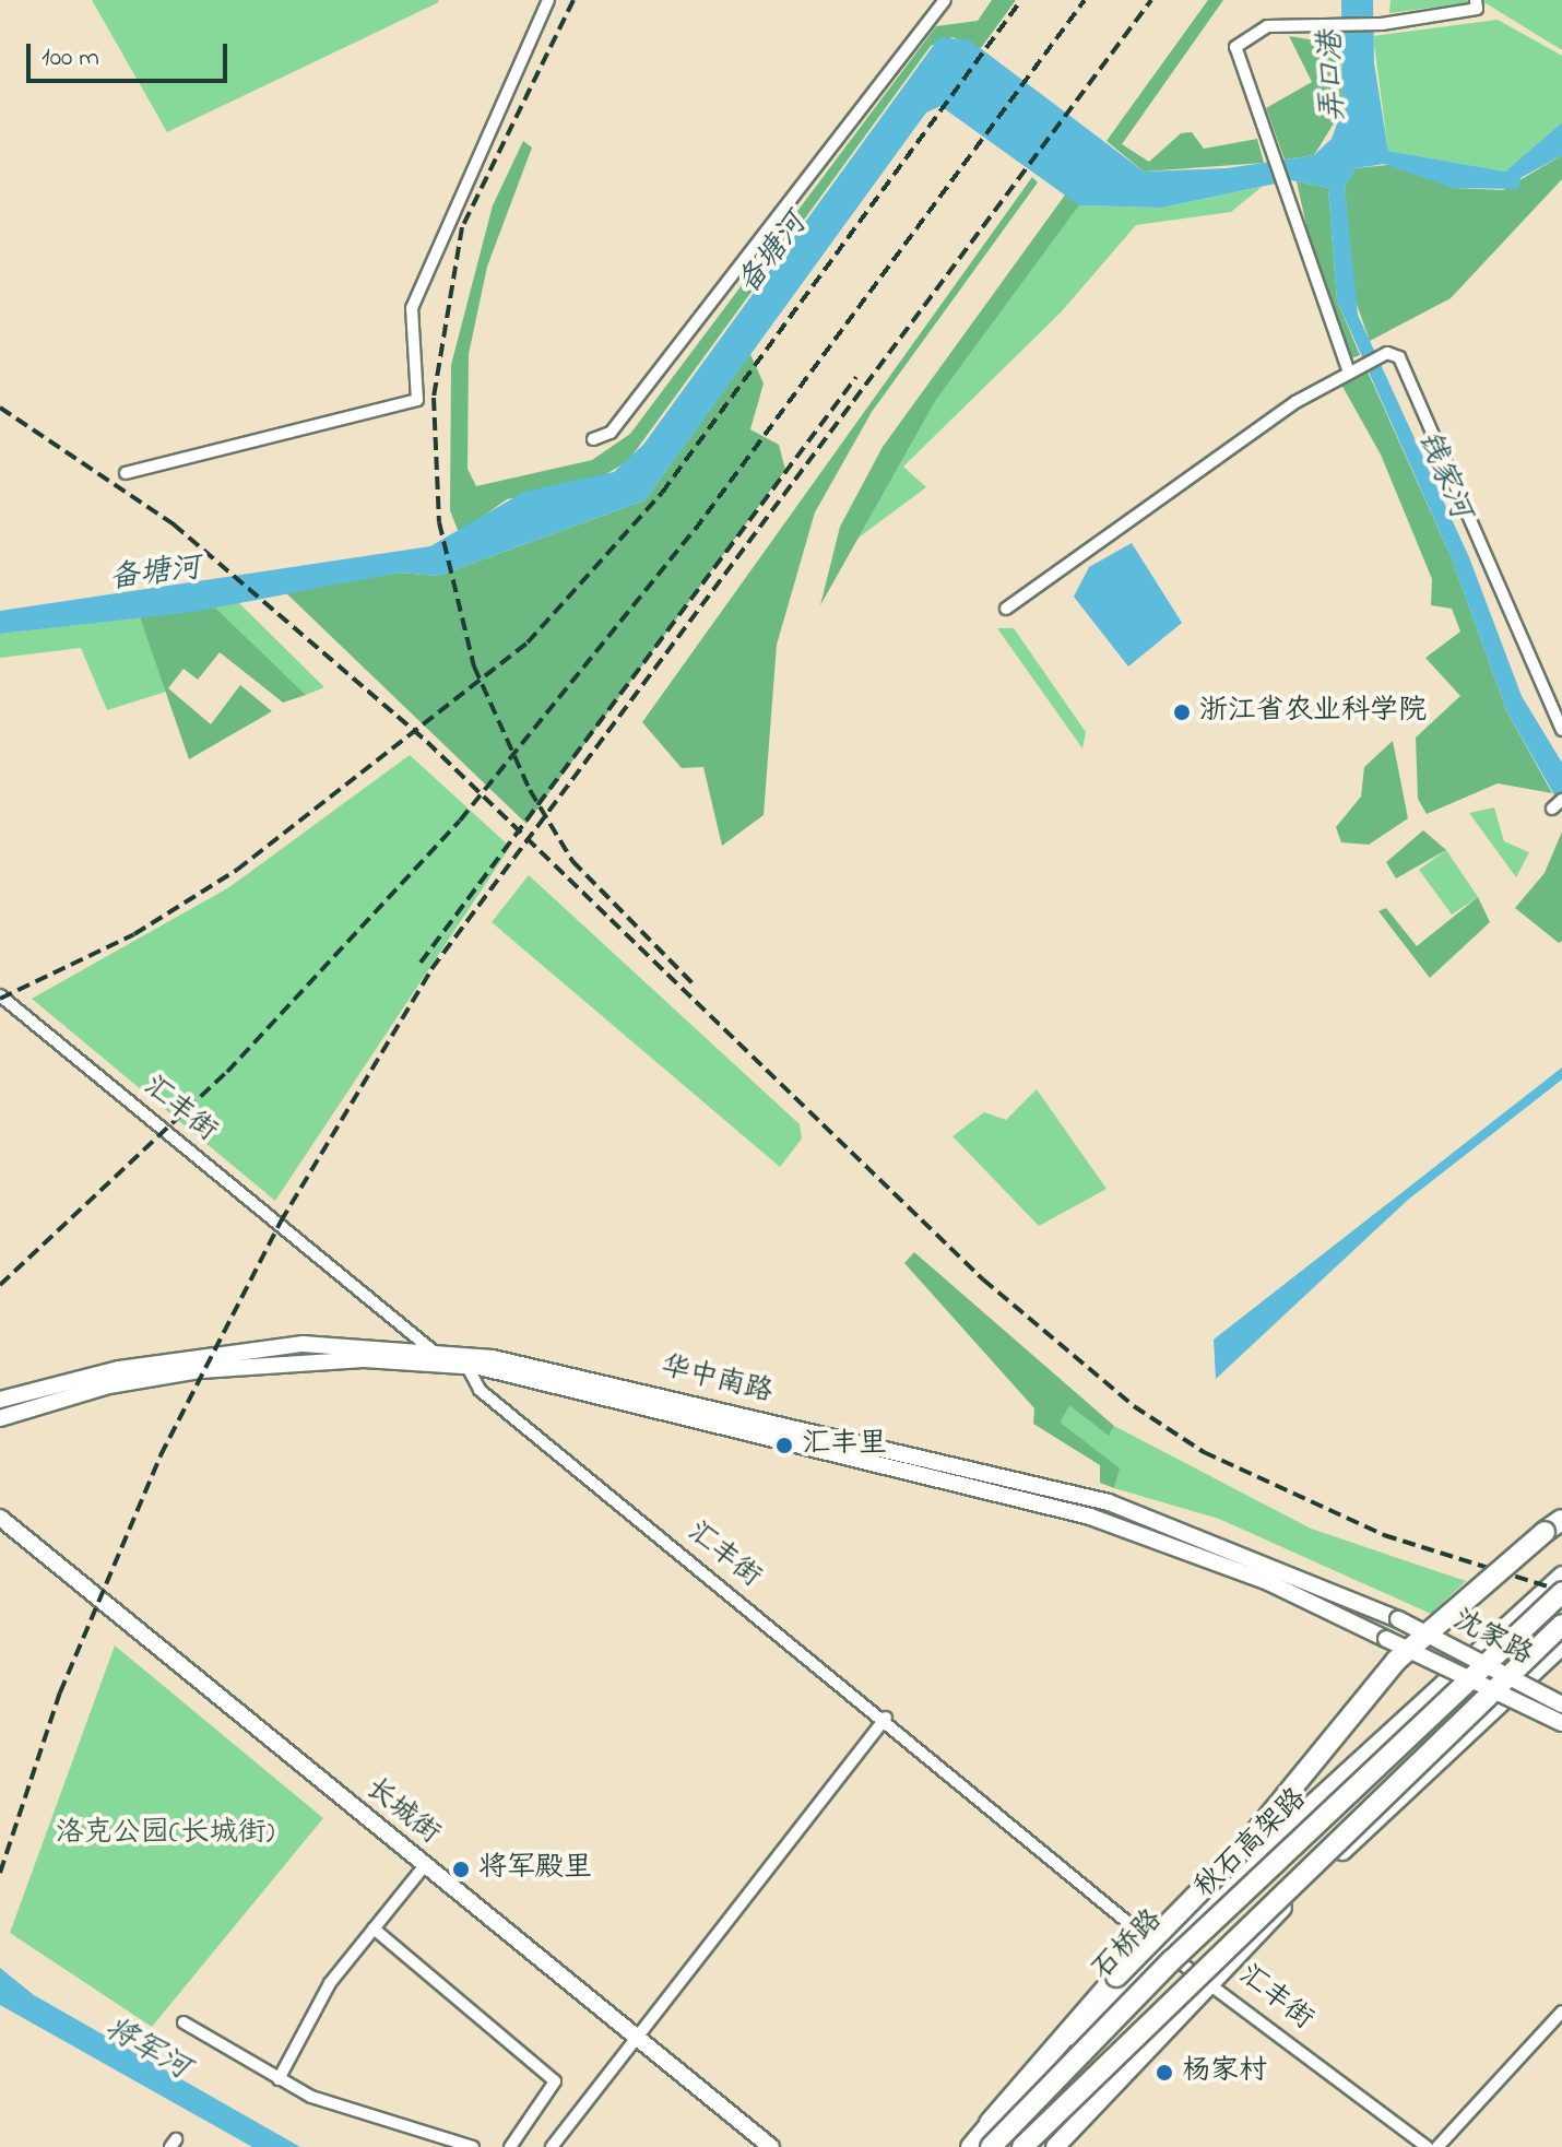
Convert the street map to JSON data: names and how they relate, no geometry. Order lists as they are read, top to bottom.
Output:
{
  "streets": {
    "highway": ["秋石高架路"],
    "main road": [
      "华中南路",
      "沈家路",
      "长城街",
      "石桥路"
    ],
    "street": ["汇丰街"]
  },
  "crossings": [
    ["汇丰街", "华中南路"],
    ["汇丰街", "石桥路"],
    ["华中南路", "沈家路"]
  ],
  "water": [
    "弄口港",
    "备塘河",
    "钱家河",
    "将军河"
  ],
  "parks": ["洛克公园(长城街)"],
  "places": [
    "浙江省农业科学院",
    "汇丰里",
    "将军殿里",
    "杨家村"
  ],
  "scale_bar": "100 m"
}
